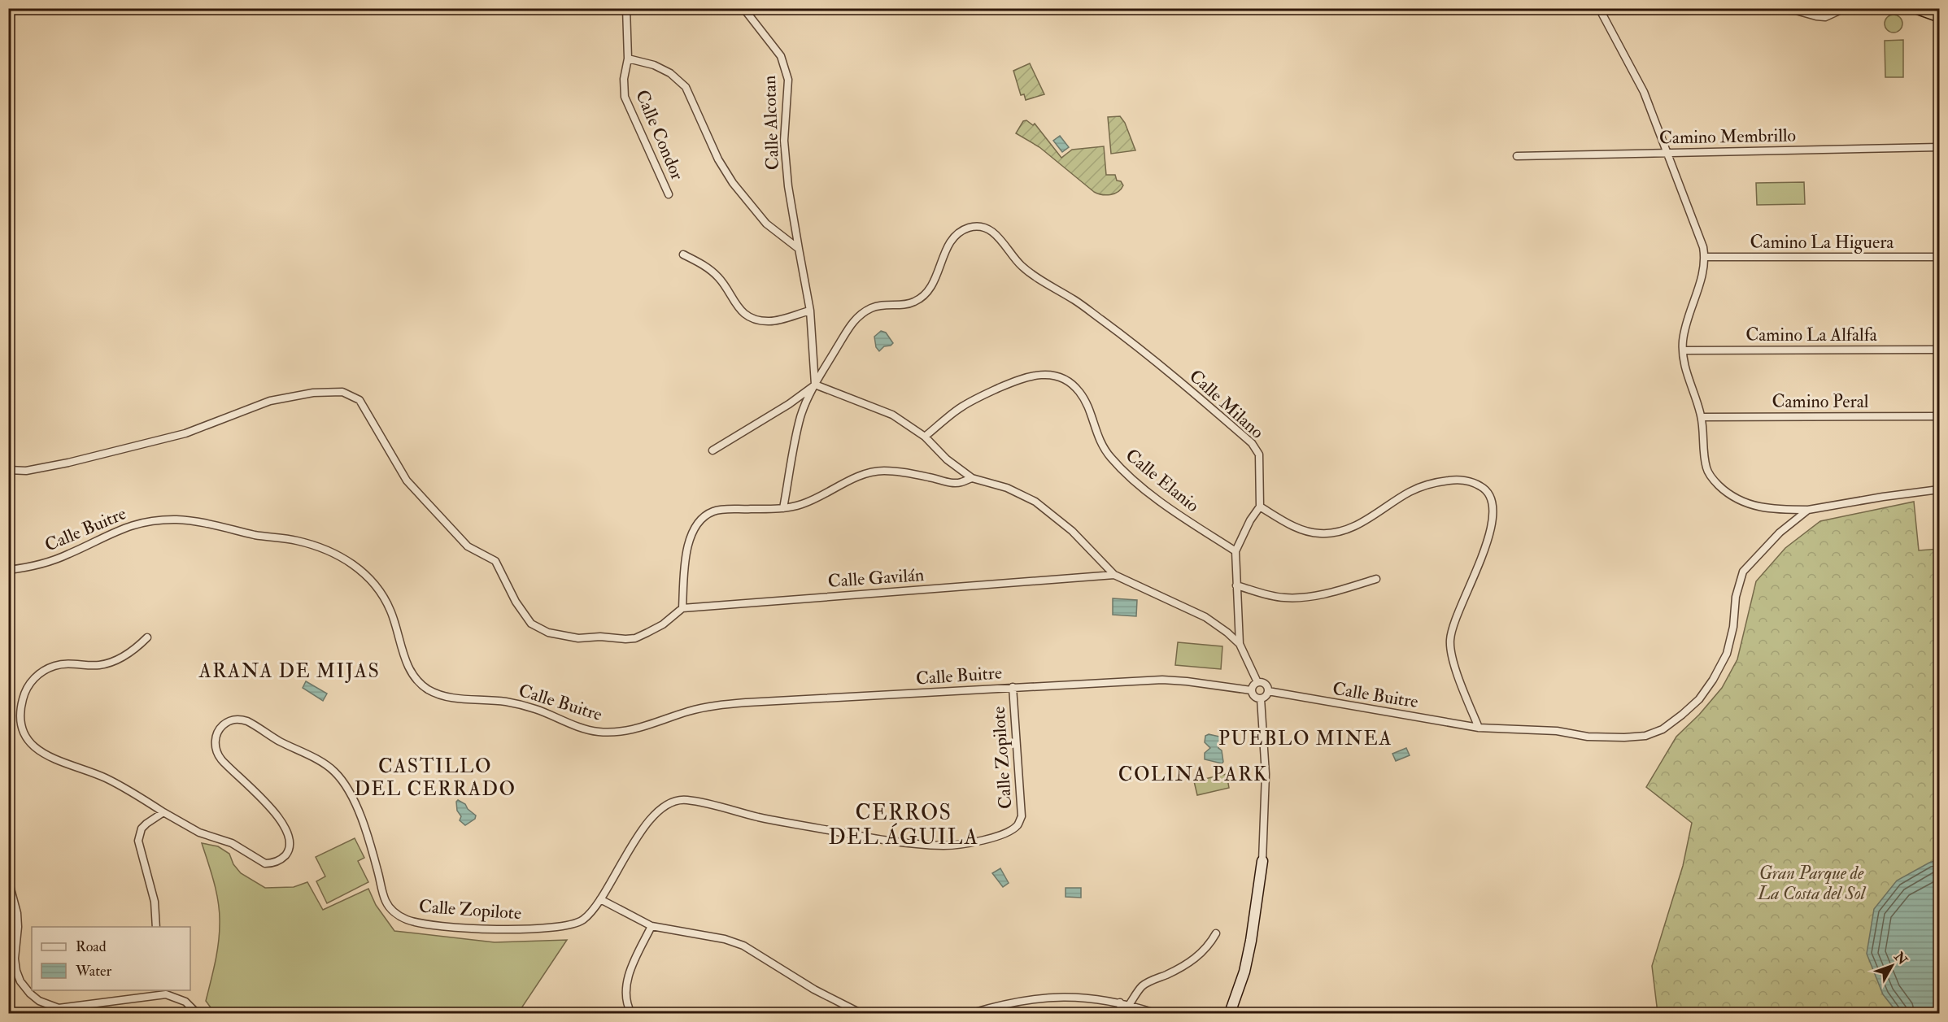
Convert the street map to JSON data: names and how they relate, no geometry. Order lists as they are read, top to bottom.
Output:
{
  "streets": {
    "street": [
      "Calle Alcotan",
      "Calle Condor",
      "Camino Membrillo",
      "Camino La Higuera",
      "Camino La Alfalfa",
      "Camino Peral",
      "Calle Milano",
      "Calle Elanio",
      "Calle Buitre",
      "Calle Gavilán",
      "Calle Zopilote"
    ]
  },
  "crossings": [
    ["Calle Alcotan", "Calle Milano"],
    ["Calle Buitre", "Calle Zopilote"]
  ],
  "districts": [
    "ARANA DE MIJAS",
    "PUEBLO MINEA",
    "CASTILLO DEL CERRADO",
    "COLINA PARK",
    "CERROS DEL ÁGUILA"
  ],
  "parks": ["Gran Parque de La Costa del Sol"],
  "legend": ["Road", "Water"],
  "north": "top right"
}
